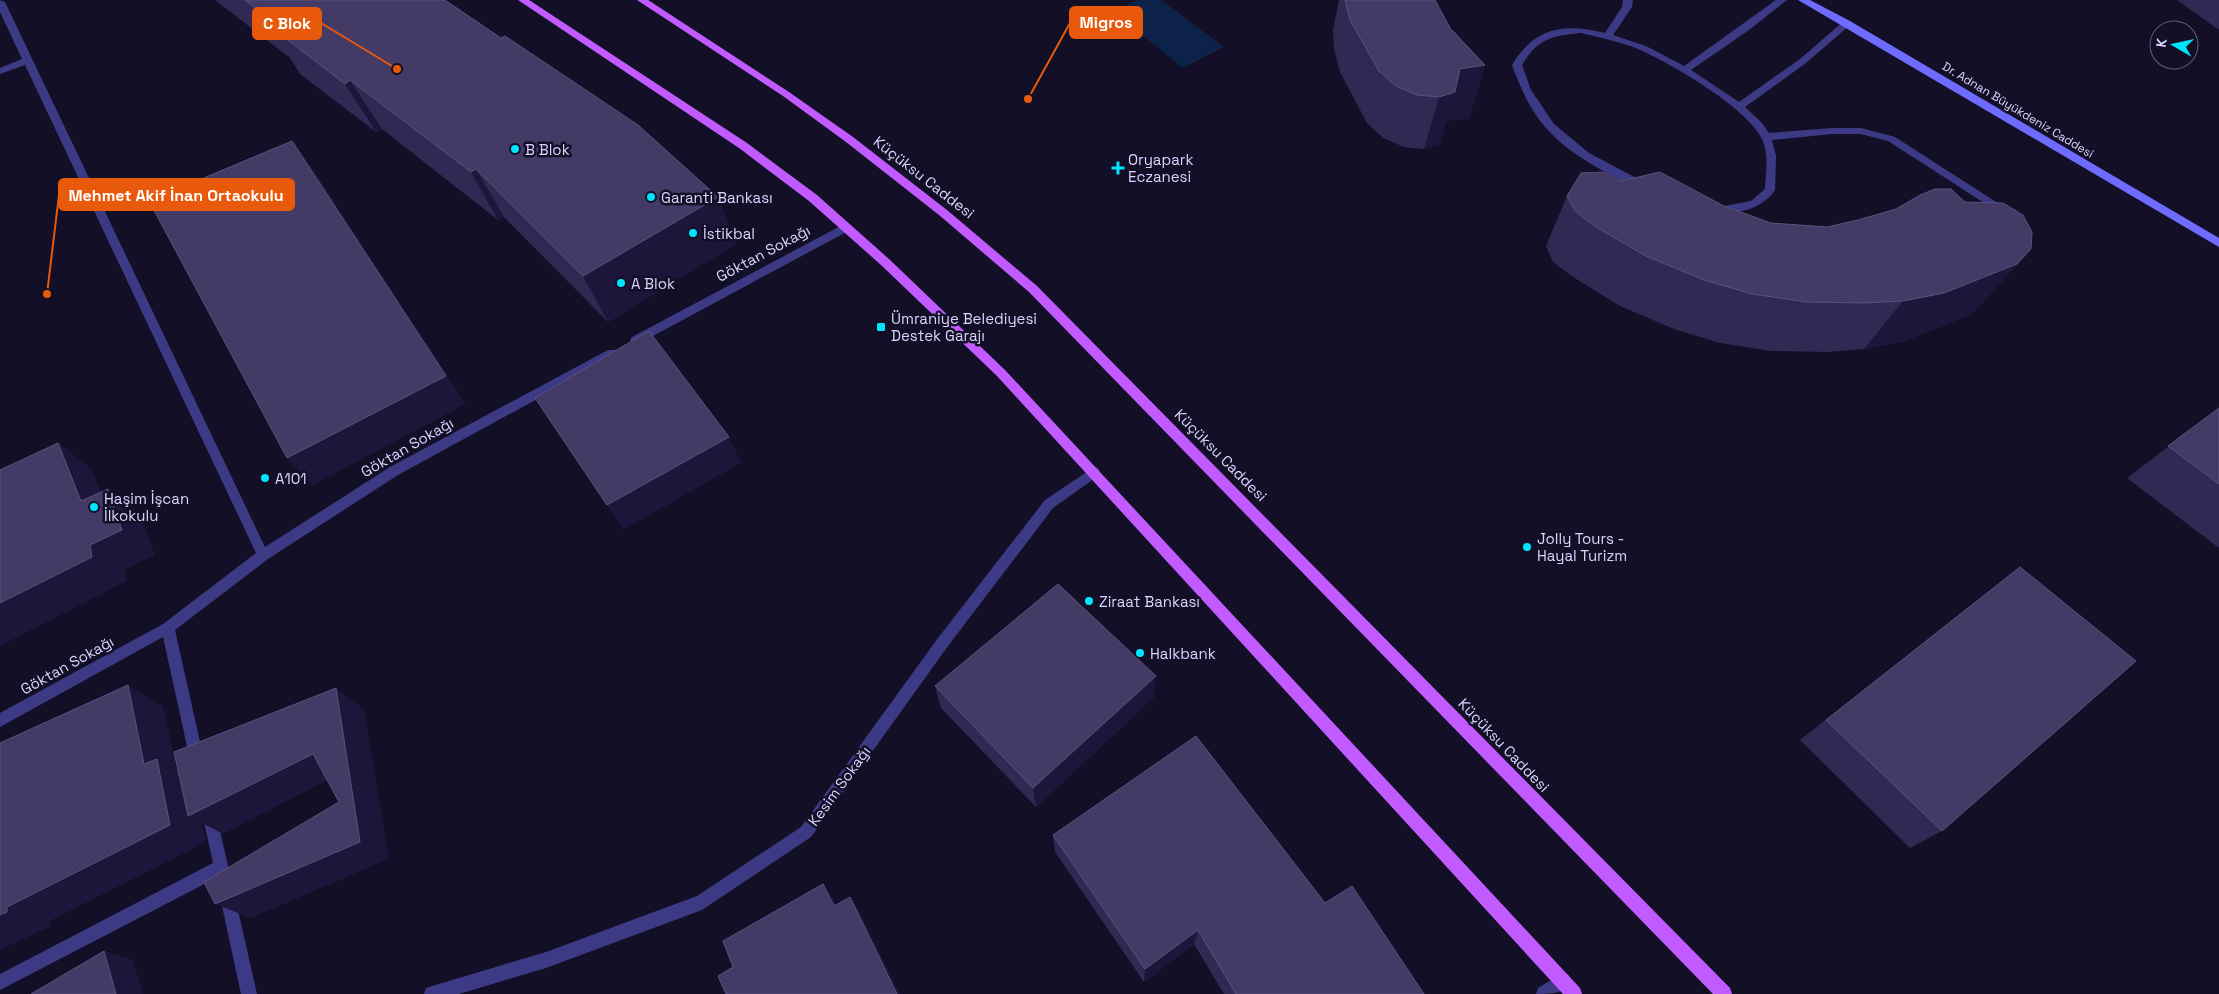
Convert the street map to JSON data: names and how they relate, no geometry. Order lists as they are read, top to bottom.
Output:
{
  "streets": {
    "main road": ["Dr. Adnan Büyükdeniz Caddesi", "Küçüksu Caddesi"],
    "street": ["Göktan Sokağı", "Kesim Sokağı"]
  },
  "places": {
    "other": [
      "C Blok",
      "Migros",
      "B Blok",
      "Garanti Bankası",
      "İstikbal",
      "A Blok",
      "Mehmet Akif İnan Ortaokulu",
      "A101",
      "Haşim İşcan İlkokulu",
      "Jolly Tours - Hayal Turizm",
      "Ziraat Bankası",
      "Halkbank"
    ],
    "health": ["Oryapark Eczanesi"],
    "transit": ["Ümraniye Belediyesi Destek Garajı"]
  },
  "north": "left"
}
